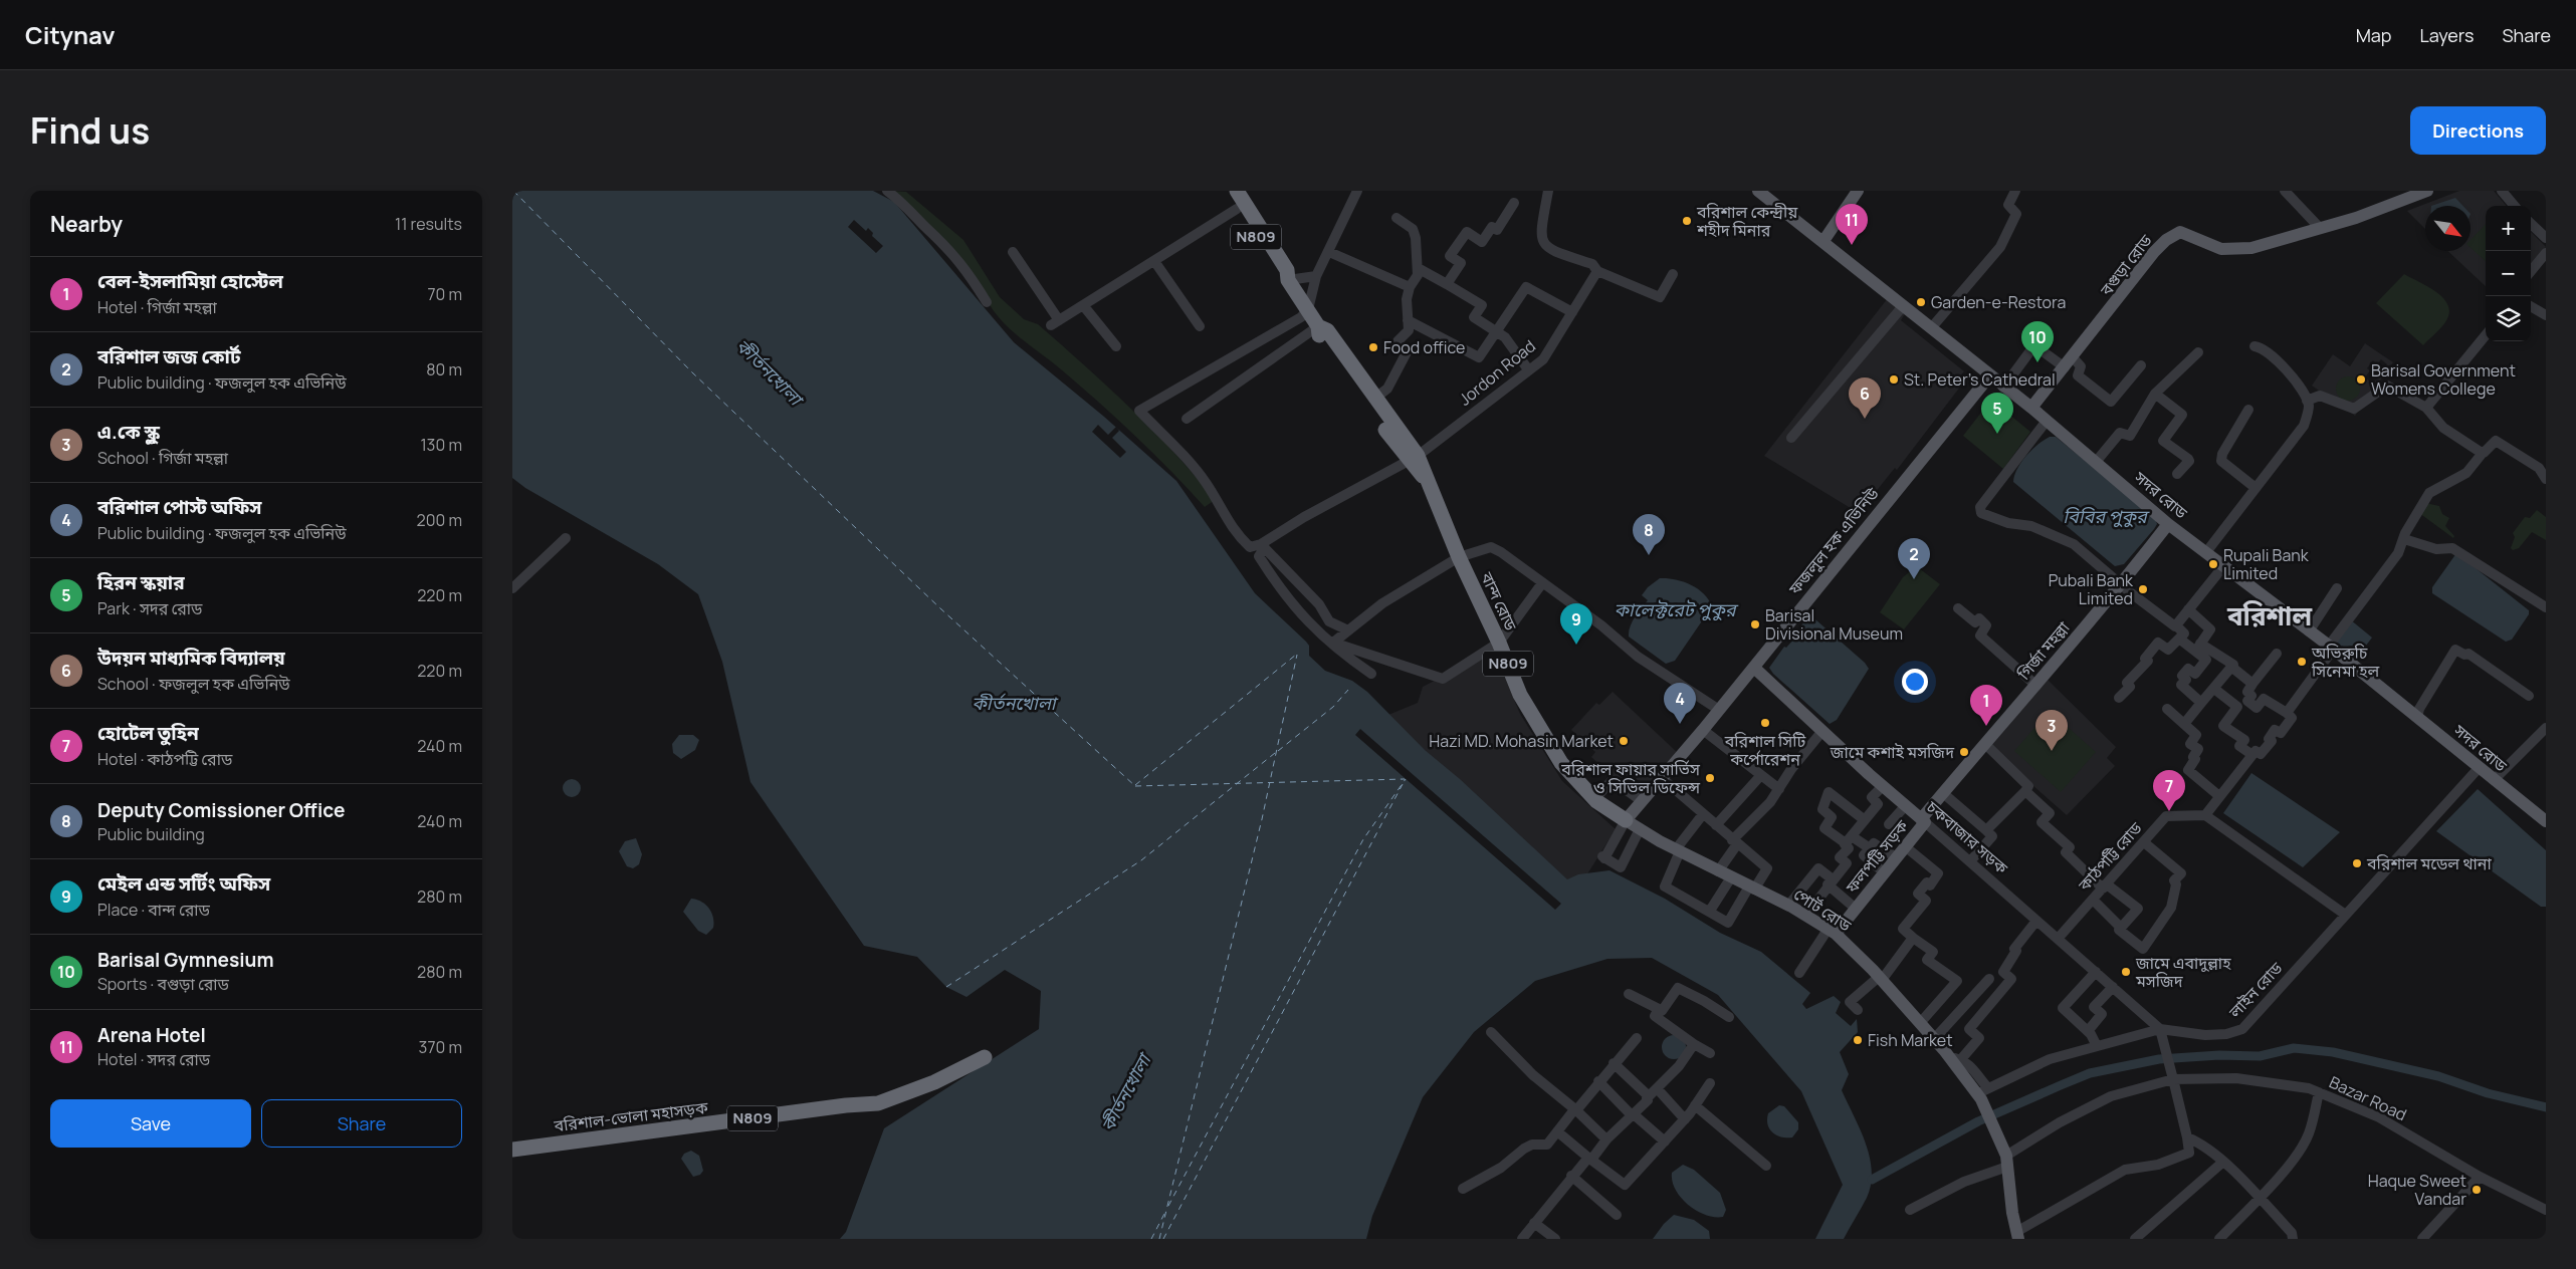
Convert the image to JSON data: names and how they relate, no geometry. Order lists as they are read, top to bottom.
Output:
{
  "streets": {
    "highway": ["N809", "বান্দ রোড", "বরিশাল-ভোলা মহাসড়ক"],
    "main road": [
      "বগুড়া রোড",
      "সদর রোড",
      "ফজলুল হক এভিনিউ",
      "গির্জা মহল্লা",
      "চকবাজার সড়ক",
      "ফলপট্টি সড়ক",
      "পোর্ট রোড"
    ],
    "street": [
      "Jordon Road",
      "কাঠপট্টি রোড",
      "লাইন রোড",
      "Bazar Road"
    ]
  },
  "crossings": [
    ["বগুড়া রোড", "সদর রোড"],
    ["Jordon Road", "বান্দ রোড"],
    ["সদর রোড", "ফজলুল হক এভিনিউ"],
    ["সদর রোড", "গির্জা মহল্লা"],
    ["সদর রোড", "লাইন রোড"],
    ["ফজলুল হক এভিনিউ", "বান্দ রোড"],
    ["ফজলুল হক এভিনিউ", "চকবাজার সড়ক"],
    ["ফজলুল হক এভিনিউ", "পোর্ট রোড"],
    ["বান্দ রোড", "পোর্ট রোড"],
    ["গির্জা মহল্লা", "চকবাজার সড়ক"],
    ["গির্জা মহল্লা", "ফলপট্টি সড়ক"],
    ["চকবাজার সড়ক", "ফলপট্টি সড়ক"],
    ["চকবাজার সড়ক", "কাঠপট্টি রোড"],
    ["চকবাজার সড়ক", "লাইন রোড"],
    ["ফলপট্টি সড়ক", "পোর্ট রোড"],
    ["পোর্ট রোড", "লাইন রোড"],
    ["পোর্ট রোড", "Bazar Road"]
  ],
  "districts": ["বরিশাল"],
  "water": ["কীর্তনখোলা", "বিবির পুকুর", "কালেক্টরেট পুকুর"],
  "places": [
    "বরিশাল কেন্দ্রীয় শহীদ মিনার",
    "Garden-e-Restora",
    "Food office",
    "St. Peter’s Cathedral",
    "Barisal Government Womens College",
    "Rupali Bank Limited",
    "Pubali Bank Limited",
    "Barisal Divisional Museum",
    "অভিরুচি সিনেমা হল",
    "বরিশাল সিটি কর্পোরেশন",
    "Hazi MD. Mohasin Market",
    "জামে কশাই মসজিদ",
    "বরিশাল ফায়ার সার্ভিস ও সিভিল ডিফেন্স",
    "বরিশাল মডেল থানা",
    "জামে এবাদুল্লাহ মসজিদ",
    "Fish Market",
    "Haque Sweet Vandar"
  ],
  "north": "bottom right",
  "page": {
    "header": "Citynav",
    "nav": ["Map", "Layers", "Share"],
    "title": "Find us",
    "buttons": [
      "Directions",
      ["Save", "Share"]
    ],
    "heading": ["Nearby", "11 results"],
    "pins": [
      "11",
      "10",
      "6",
      "5",
      "8",
      "2",
      "9",
      "4",
      "1",
      "3",
      "7"
    ],
    "map_buttons": ["+", "−"],
    "list": [
      {
        "mark": "1",
        "name": "বেল-ইসলামিয়া হোস্টেল",
        "note": "Hotel · গির্জা মহল্লা",
        "value": "70 m"
      },
      {
        "mark": "2",
        "name": "বরিশাল জজ কোর্ট",
        "note": "Public building · ফজলুল হক এভিনিউ",
        "value": "80 m"
      },
      {
        "mark": "3",
        "name": "এ.কে স্কুল",
        "note": "School · গির্জা মহল্লা",
        "value": "130 m"
      },
      {
        "mark": "4",
        "name": "বরিশাল পোস্ট অফিস",
        "note": "Public building · ফজলুল হক এভিনিউ",
        "value": "200 m"
      },
      {
        "mark": "5",
        "name": "হিরন স্কয়ার",
        "note": "Park · সদর রোড",
        "value": "220 m"
      },
      {
        "mark": "6",
        "name": "উদয়ন মাধ্যমিক বিদ্যালয়",
        "note": "School · ফজলুল হক এভিনিউ",
        "value": "220 m"
      },
      {
        "mark": "7",
        "name": "হোটেল তুহিন",
        "note": "Hotel · কাঠপট্টি রোড",
        "value": "240 m"
      },
      {
        "mark": "8",
        "name": "Deputy Comissioner Office",
        "note": "Public building",
        "value": "240 m"
      },
      {
        "mark": "9",
        "name": "মেইল এন্ড সর্টিং অফিস",
        "note": "Place · বান্দ রোড",
        "value": "280 m"
      },
      {
        "mark": "10",
        "name": "Barisal Gymnesium",
        "note": "Sports · বগুড়া রোড",
        "value": "280 m"
      },
      {
        "mark": "11",
        "name": "Arena Hotel",
        "note": "Hotel · সদর রোড",
        "value": "370 m"
      }
    ]
  }
}
